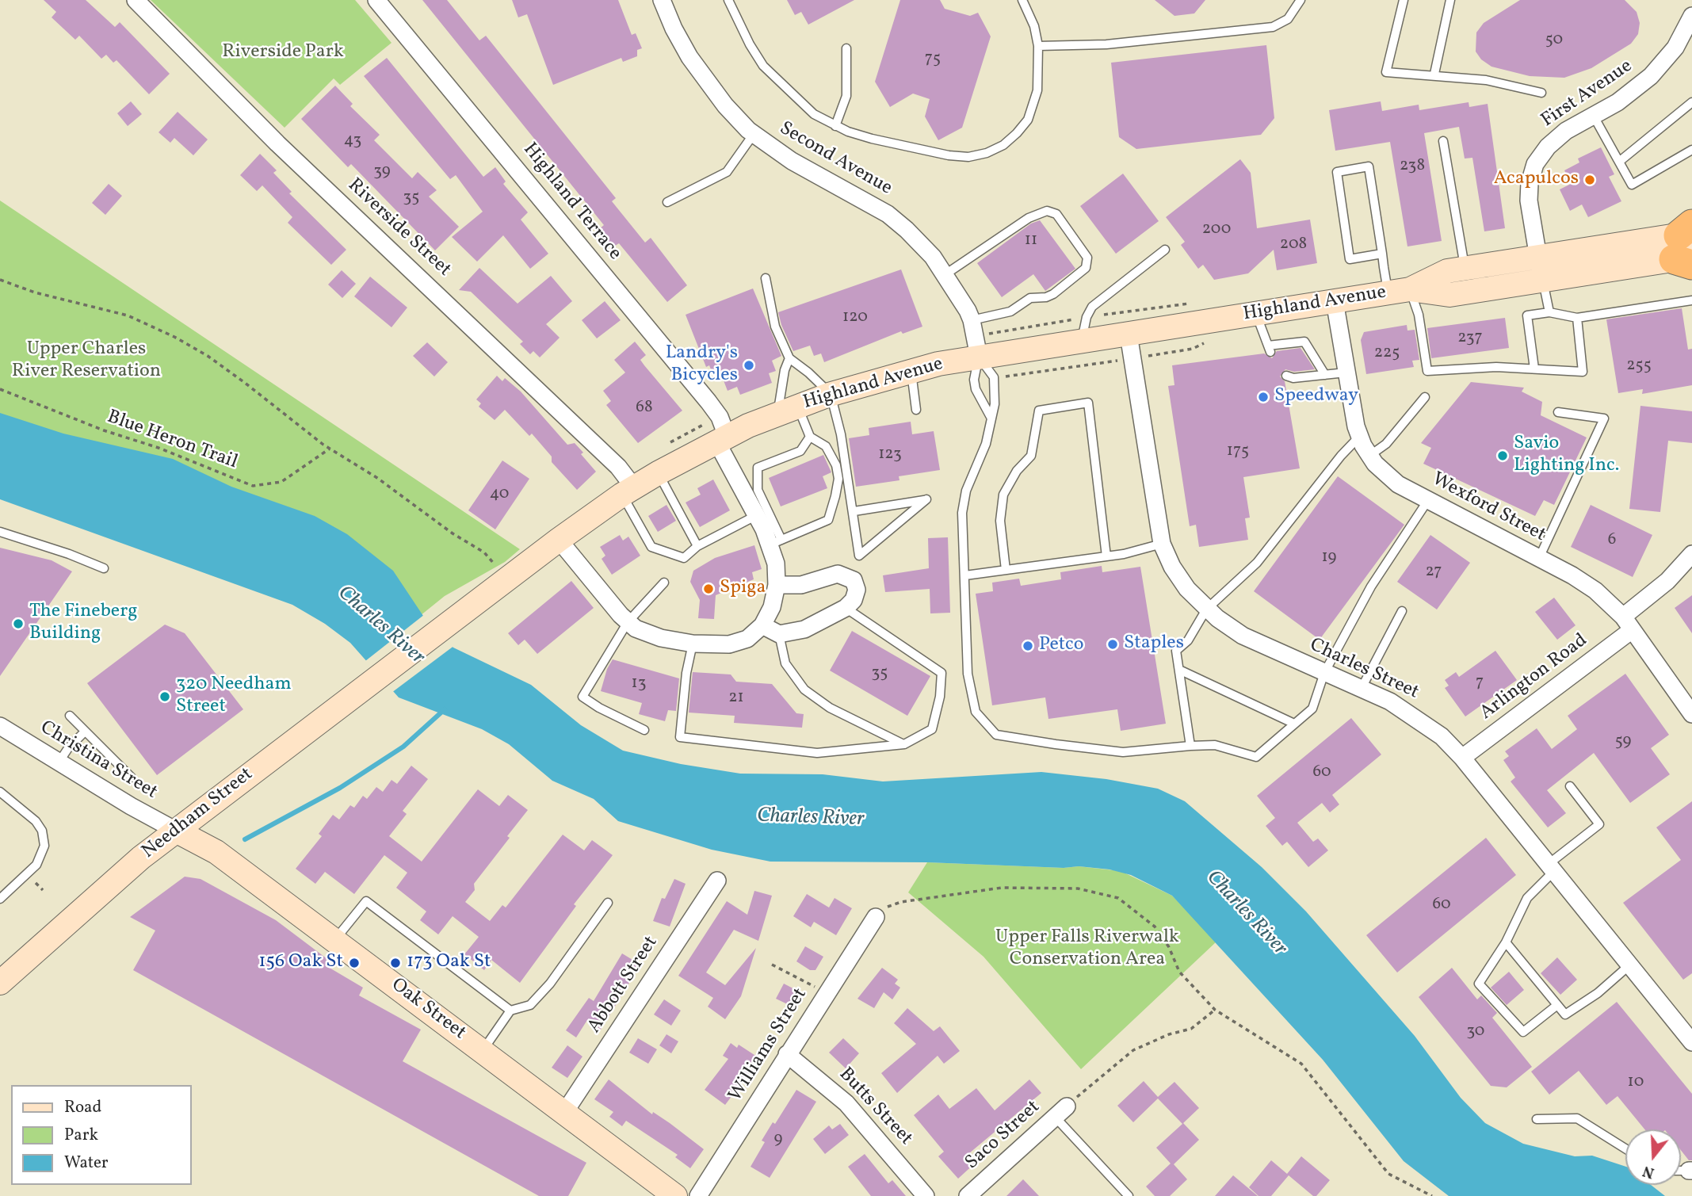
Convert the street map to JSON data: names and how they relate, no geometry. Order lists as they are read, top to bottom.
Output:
{
  "streets": {
    "main road": ["Highland Avenue", "Needham Street", "Oak Street"],
    "street": [
      "First Avenue",
      "Second Avenue",
      "Highland Terrace",
      "Riverside Street",
      "Wexford Street",
      "Charles Street",
      "Arlington Road",
      "Christina Street",
      "Abbott Street",
      "Williams Street",
      "Butts Street",
      "Saco Street"
    ],
    "path": ["Blue Heron Trail"]
  },
  "crossings": [
    ["First Avenue", "Highland Avenue"],
    ["Second Avenue", "Highland Avenue"],
    ["Highland Terrace", "Highland Avenue"],
    ["Riverside Street", "Highland Avenue"],
    ["Highland Avenue", "Wexford Street"],
    ["Highland Avenue", "Charles Street"],
    ["Highland Avenue", "Needham Street"],
    ["Wexford Street", "Arlington Road"],
    ["Charles Street", "Arlington Road"],
    ["Christina Street", "Needham Street"],
    ["Christina Street", "Oak Street"],
    ["Needham Street", "Oak Street"],
    ["Abbott Street", "Oak Street"],
    ["Williams Street", "Butts Street"]
  ],
  "water": ["Charles River"],
  "parks": ["Riverside Park", "Upper Charles River Reservation", "Upper Falls Riverwalk Conservation Area"],
  "places": [
    "Acapulcos",
    "Landry's Bicycles",
    "Speedway",
    "Savio Lighting Inc.",
    "Spiga",
    "The Fineberg Building",
    "Staples",
    "Petco",
    "320 Needham Street",
    "156 Oak St",
    "173 Oak St"
  ],
  "house_numbers": [
    "50",
    "75",
    "43",
    "238",
    "39",
    "35",
    "200",
    "11",
    "208",
    "120",
    "237",
    "225",
    "255",
    "68",
    "175",
    "123",
    "40",
    "6",
    "19",
    "27",
    "35",
    "7",
    "13",
    "21",
    "59",
    "60",
    "60",
    "30",
    "10",
    "9"
  ],
  "legend": ["Road", "Park", "Water"],
  "north": "bottom"
}
